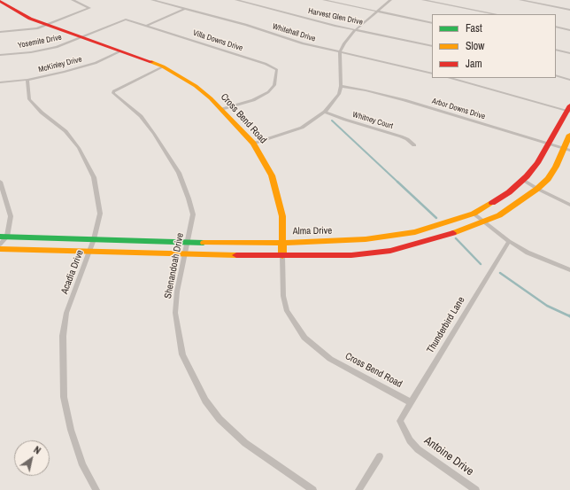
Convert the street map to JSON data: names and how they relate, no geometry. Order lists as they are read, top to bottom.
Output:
{
  "streets": {
    "main road": ["Cross Bend Road", "Alma Drive"],
    "street": [
      "Harvest Glen Drive",
      "Whitehall Drive",
      "Villa Downs Drive",
      "Yosemite Drive",
      "McKinley Drive",
      "Arbor Downs Drive",
      "Whitney Court",
      "Shenandoah Drive",
      "Acadia Drive",
      "Thunderbird Lane",
      "Antoine Drive"
    ]
  },
  "crossings": [
    ["Villa Downs Drive", "Yosemite Drive"],
    ["Villa Downs Drive", "Cross Bend Road"],
    ["Yosemite Drive", "Cross Bend Road"],
    ["McKinley Drive", "Cross Bend Road"],
    ["McKinley Drive", "Acadia Drive"],
    ["Arbor Downs Drive", "Alma Drive"],
    ["Cross Bend Road", "Alma Drive"],
    ["Cross Bend Road", "Shenandoah Drive"],
    ["Cross Bend Road", "Thunderbird Lane"],
    ["Alma Drive", "Shenandoah Drive"],
    ["Alma Drive", "Acadia Drive"],
    ["Thunderbird Lane", "Antoine Drive"]
  ],
  "legend": ["Fast", "Slow", "Jam"],
  "north": "top right"
}
